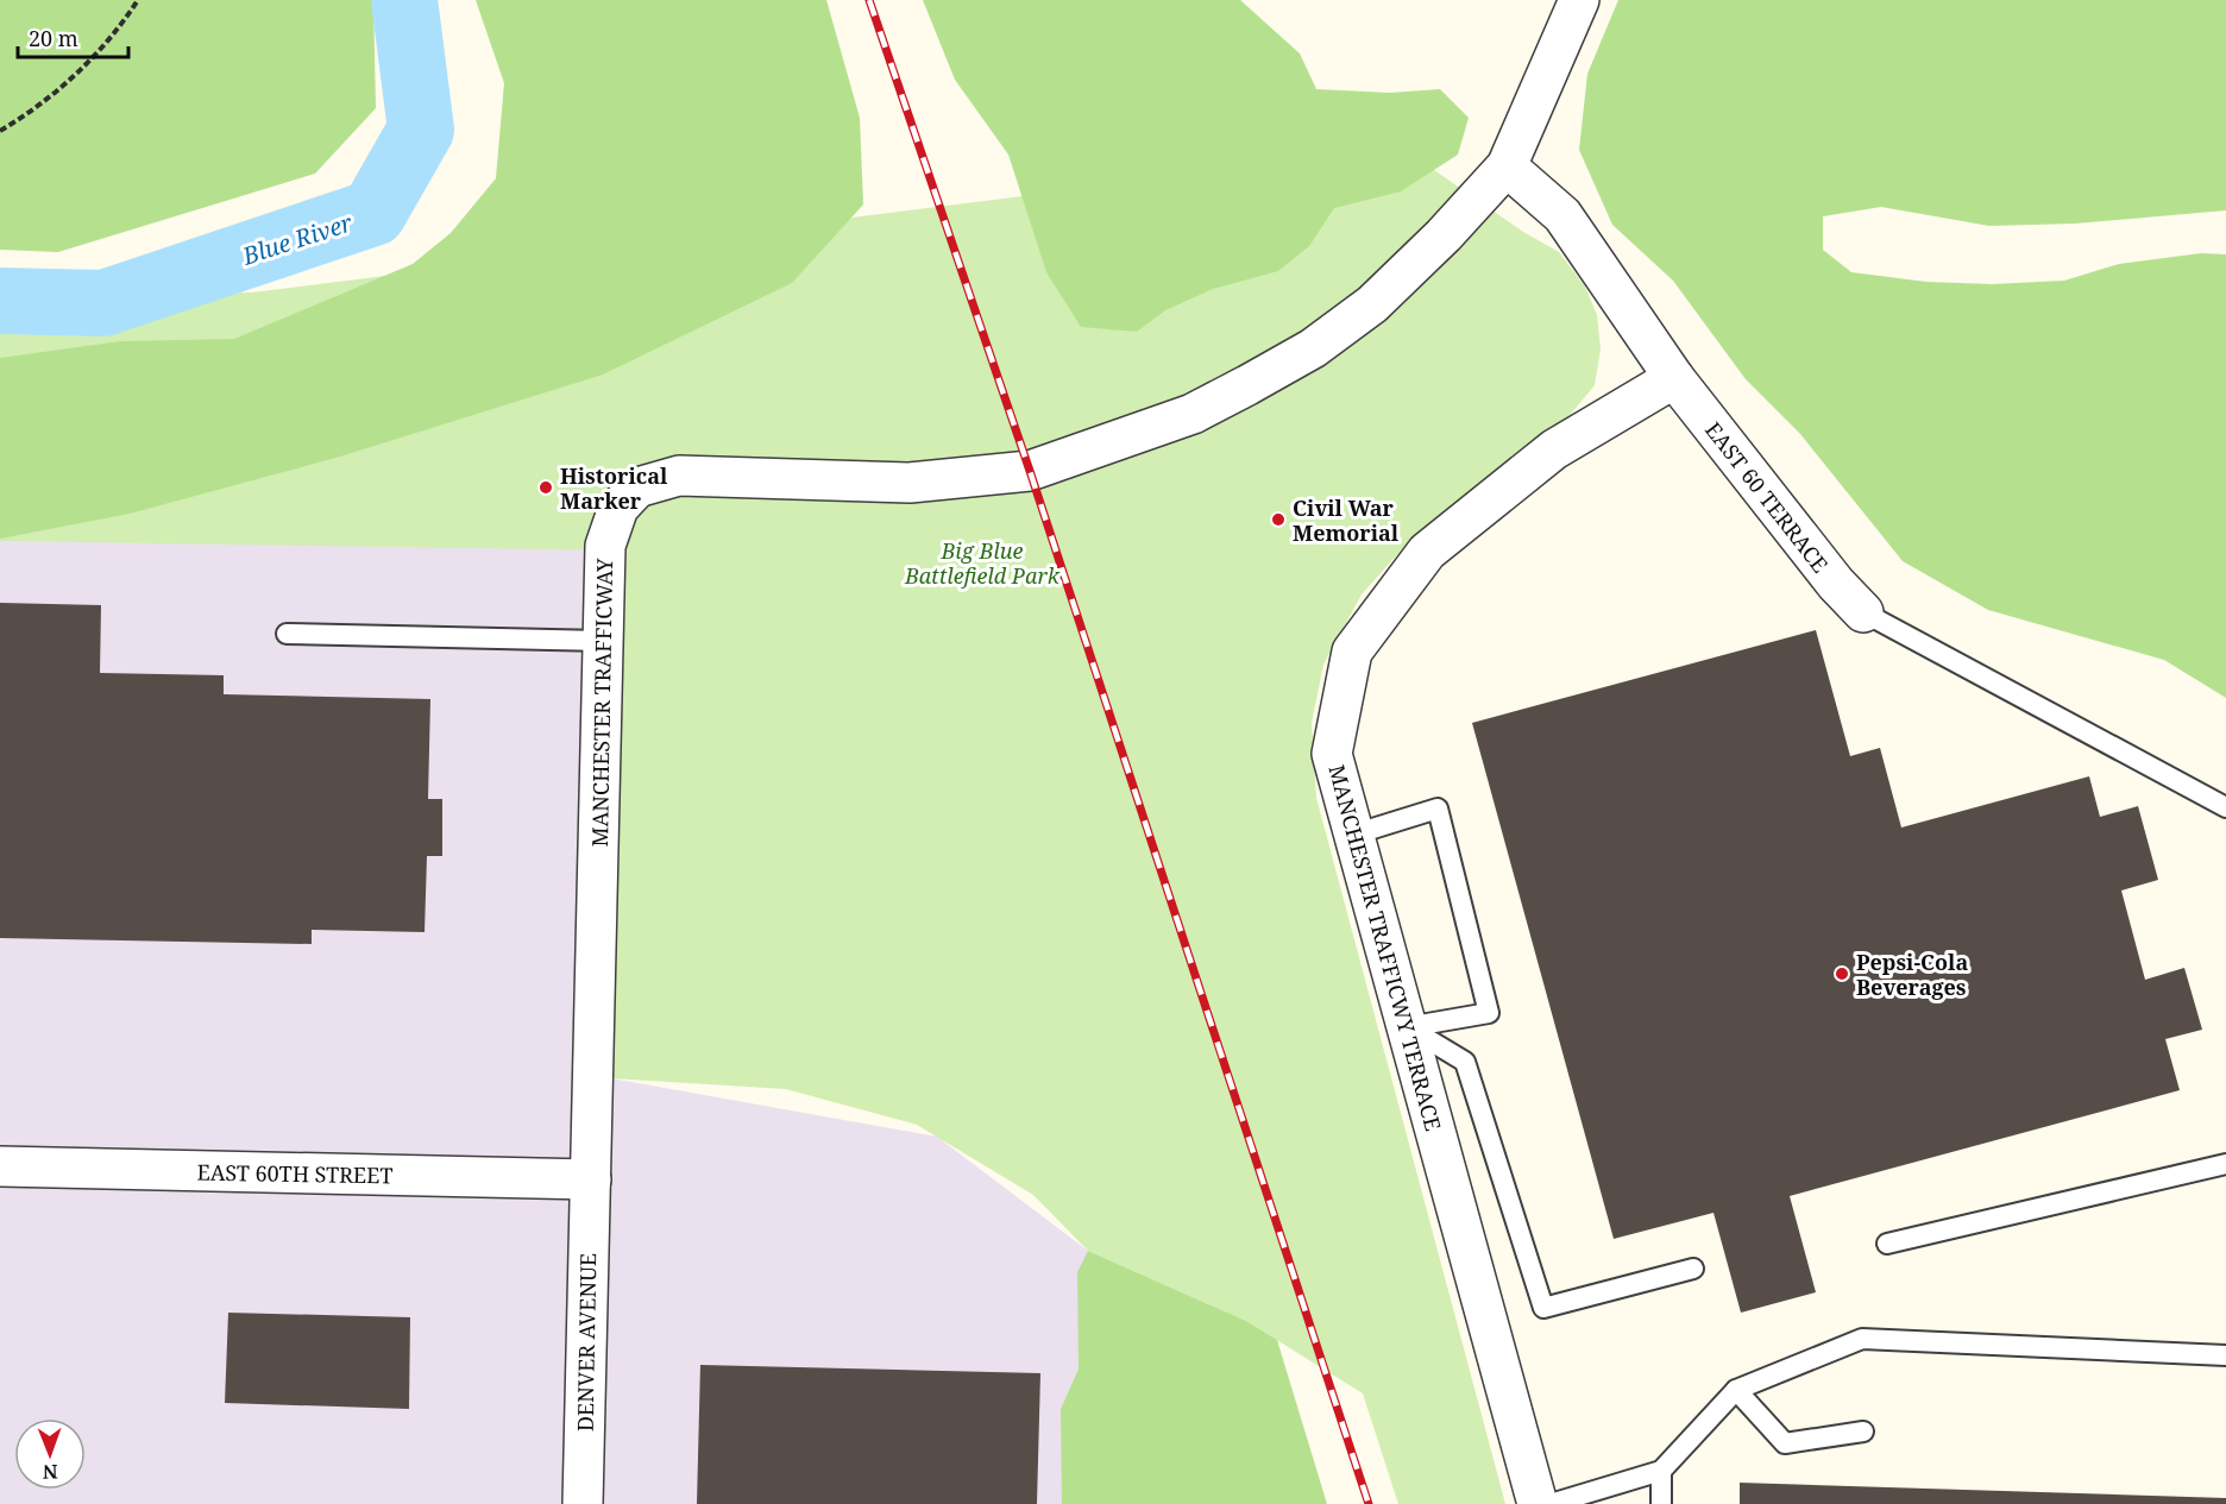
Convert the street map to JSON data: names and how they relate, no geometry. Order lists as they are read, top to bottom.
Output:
{
  "streets": {
    "street": [
      "EAST 60 TERRACE",
      "MANCHESTER TRAFFICWAY",
      "MANCHESTER TRAFFICWY TERRACE",
      "EAST 60TH STREET",
      "DENVER AVENUE"
    ]
  },
  "crossings": [
    ["EAST 60 TERRACE", "MANCHESTER TRAFFICWY TERRACE"],
    ["MANCHESTER TRAFFICWAY", "EAST 60TH STREET"],
    ["MANCHESTER TRAFFICWAY", "DENVER AVENUE"],
    ["EAST 60TH STREET", "DENVER AVENUE"]
  ],
  "water": ["Blue River"],
  "parks": ["Big Blue Battlefield Park"],
  "places": ["Historical Marker", "Civil War Memorial", "Pepsi-Cola Beverages"],
  "scale_bar": "20 m",
  "north": "bottom"
}
